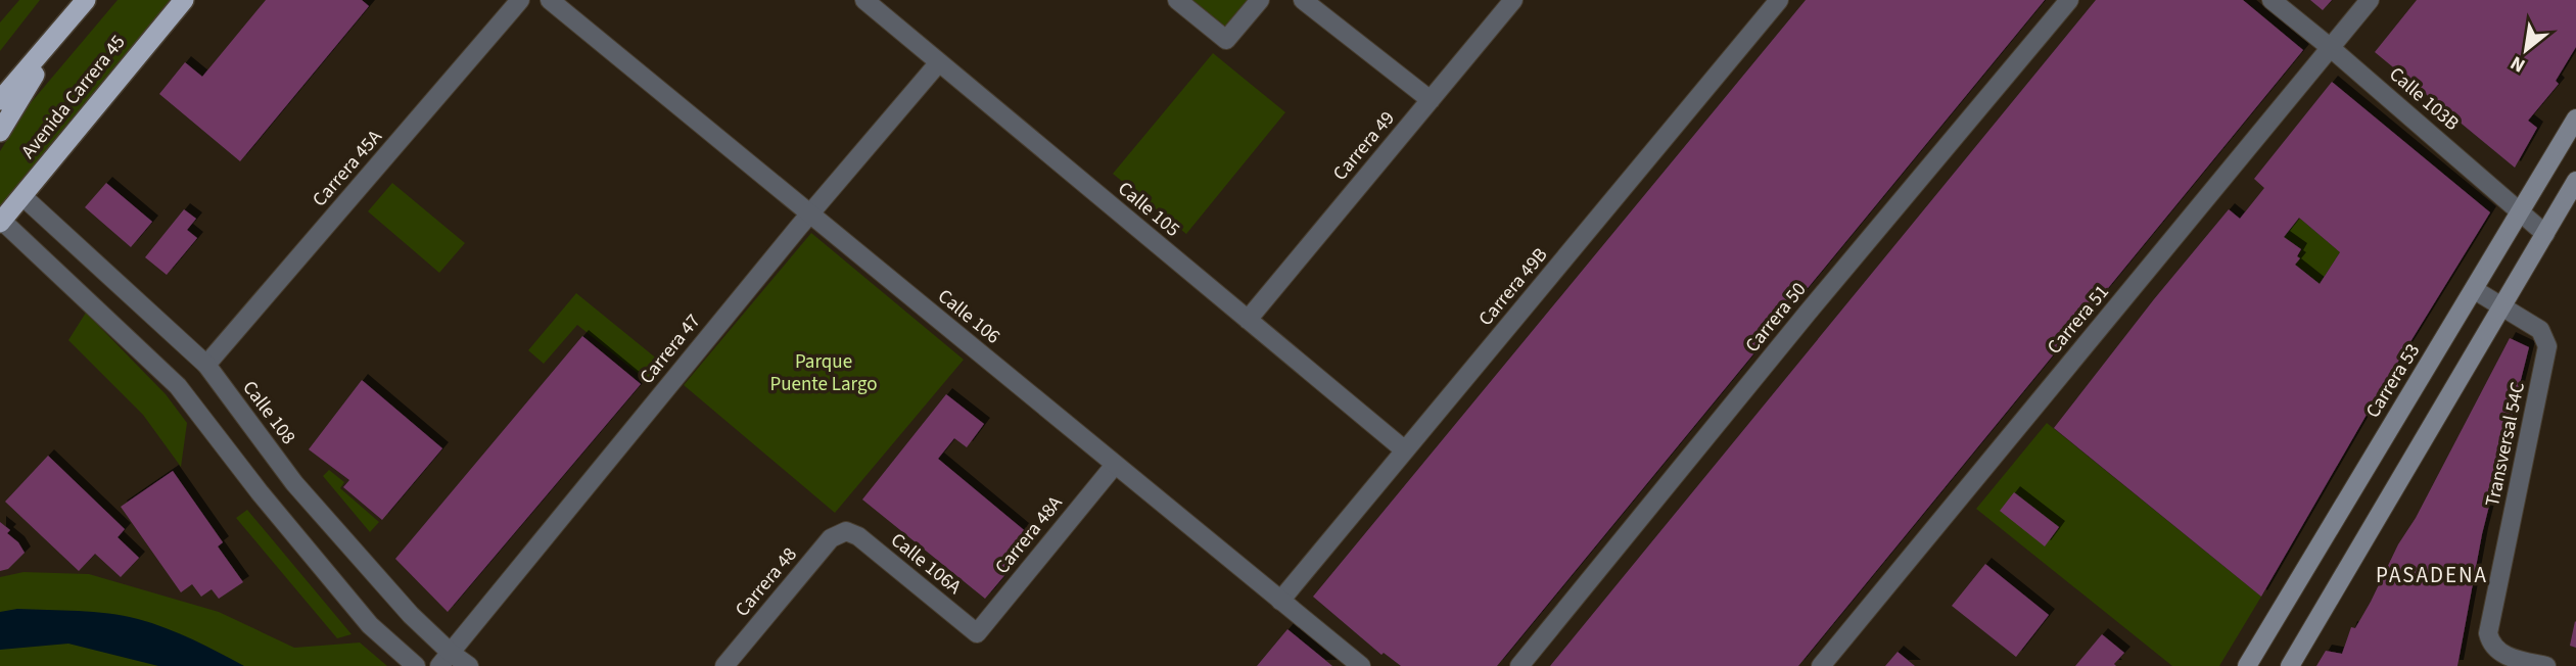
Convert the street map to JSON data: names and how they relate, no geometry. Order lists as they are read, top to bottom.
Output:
{
  "streets": {
    "highway": ["Avenida Carrera 45"],
    "main road": ["Carrera 53"],
    "street": [
      "Calle 103B",
      "Carrera 49",
      "Carrera 45A",
      "Calle 105",
      "Carrera 49B",
      "Calle 106",
      "Carrera 50",
      "Carrera 51",
      "Carrera 47",
      "Calle 108",
      "Transversal 54C",
      "Carrera 48A",
      "Calle 106A",
      "Carrera 48"
    ]
  },
  "crossings": [
    ["Avenida Carrera 45", "Calle 108"],
    ["Calle 103B", "Carrera 51"],
    ["Calle 103B", "Carrera 53"],
    ["Carrera 49", "Calle 105"],
    ["Carrera 45A", "Calle 108"],
    ["Calle 105", "Carrera 49B"],
    ["Calle 105", "Carrera 47"],
    ["Carrera 49B", "Calle 106"],
    ["Calle 106", "Carrera 47"],
    ["Calle 106", "Carrera 48A"],
    ["Carrera 47", "Calle 108"],
    ["Carrera 53", "Transversal 54C"],
    ["Carrera 48A", "Calle 106A"],
    ["Calle 106A", "Carrera 48"]
  ],
  "districts": ["PASADENA"],
  "parks": ["Parque Puente Largo"],
  "north": "bottom left"
}
